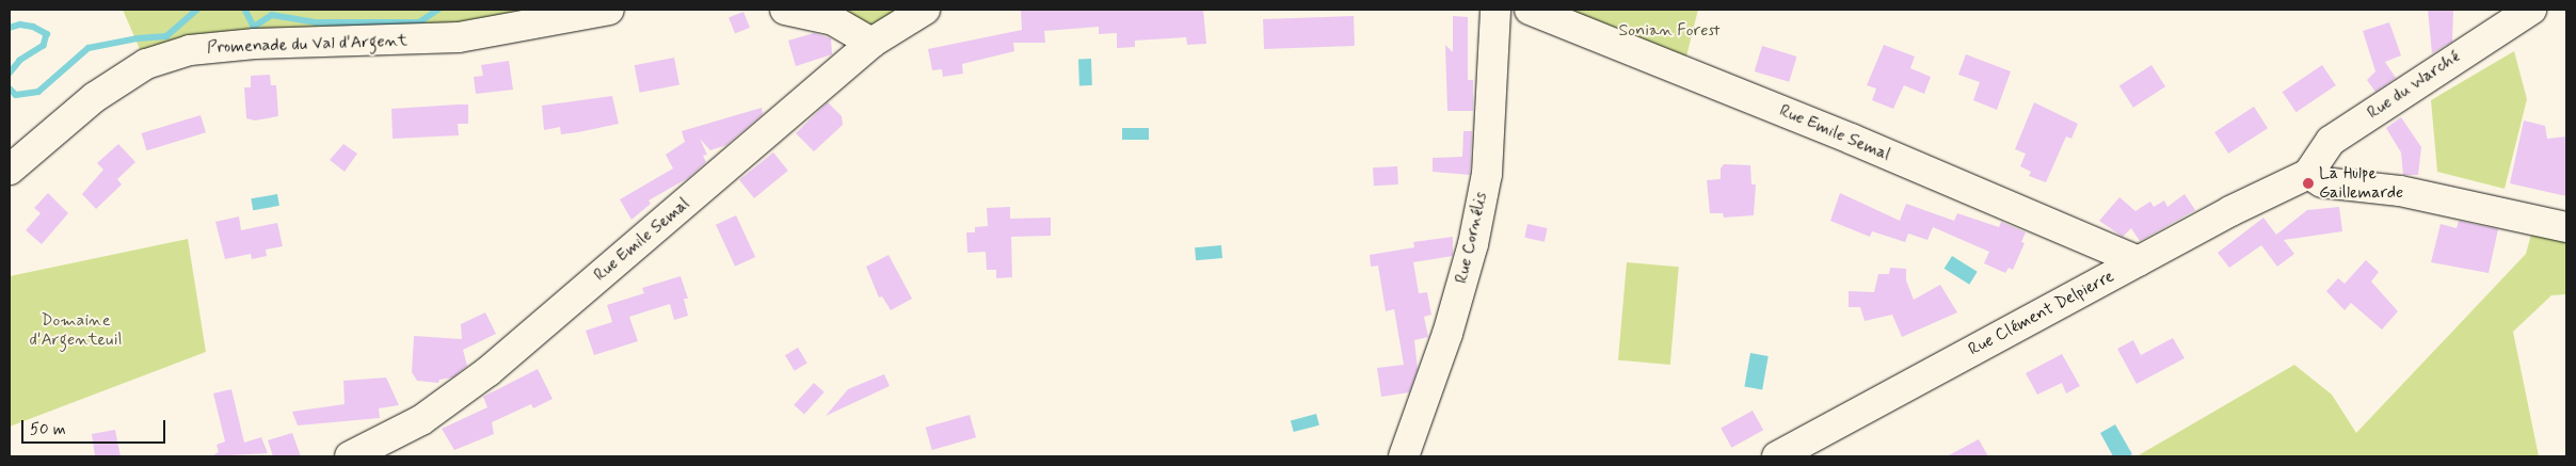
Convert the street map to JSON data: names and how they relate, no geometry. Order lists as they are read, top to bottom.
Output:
{
  "streets": {
    "street": [
      "Promenade du Val d'Argent",
      "Rue du Warché",
      "Rue Emile Semal",
      "Rue Cornélis",
      "Rue Clément Delpierre"
    ]
  },
  "crossings": [
    ["Rue du Warché", "Rue Clément Delpierre"],
    ["Rue Emile Semal", "Rue Clément Delpierre"]
  ],
  "parks": ["Sonian Forest", "Domaine d'Argenteuil"],
  "places": ["La Hulpe Gaillemarde"],
  "scale_bar": "50 m"
}
